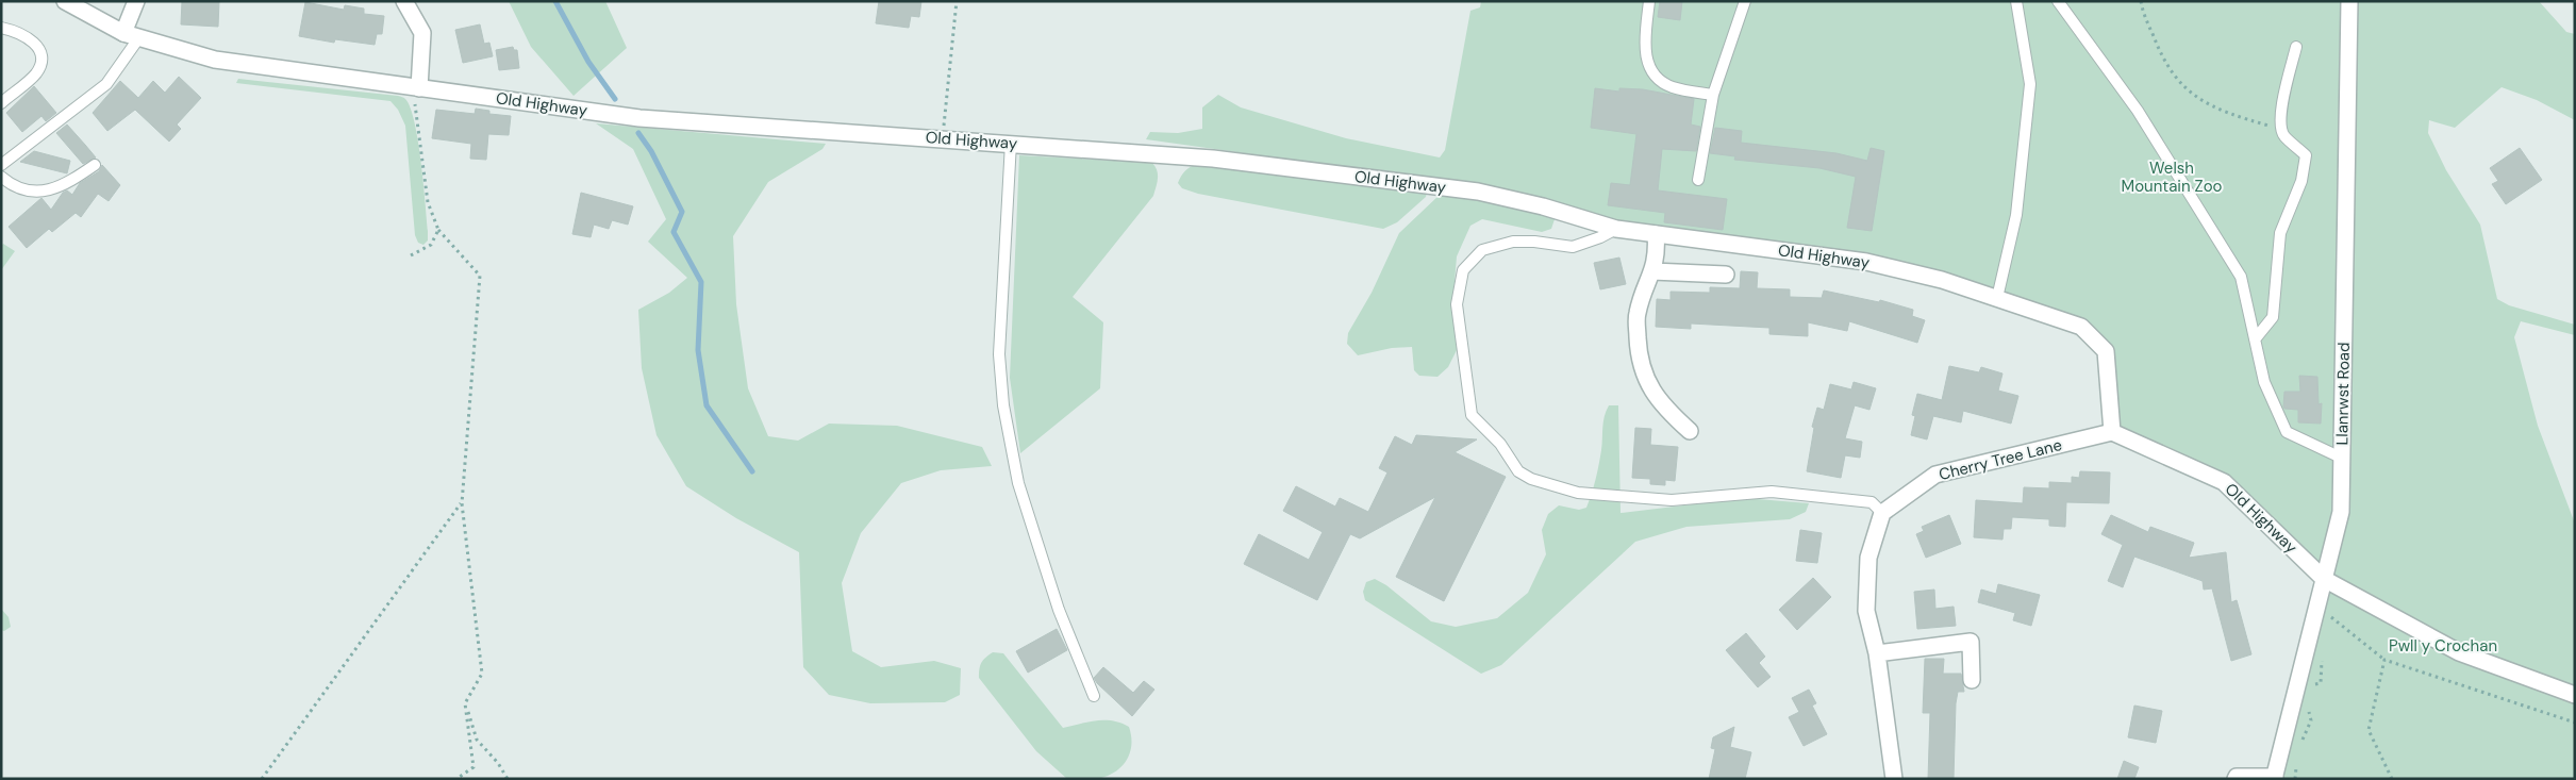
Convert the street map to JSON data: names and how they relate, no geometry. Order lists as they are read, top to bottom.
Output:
{
  "streets": {
    "street": ["Old Highway", "Llanrwst Road", "Cherry Tree Lane"]
  },
  "crossings": [
    ["Old Highway", "Llanrwst Road"],
    ["Old Highway", "Cherry Tree Lane"]
  ],
  "parks": ["Welsh Mountain Zoo", "Pwll y Crochan"]
}
